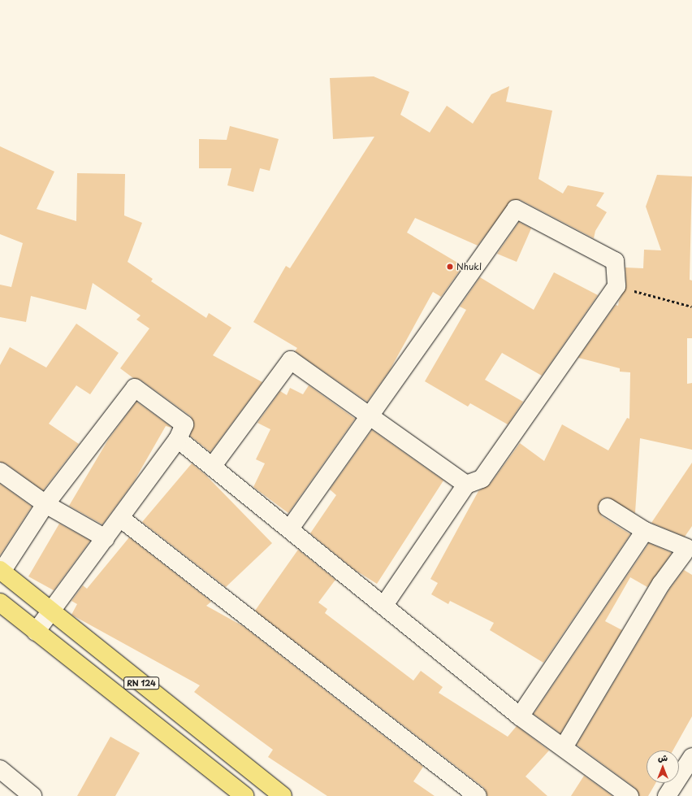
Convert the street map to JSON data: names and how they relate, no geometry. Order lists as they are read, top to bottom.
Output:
{
  "streets": {
    "main road": ["RN 124"]
  },
  "places": ["Nhukl"],
  "north": "top"
}
